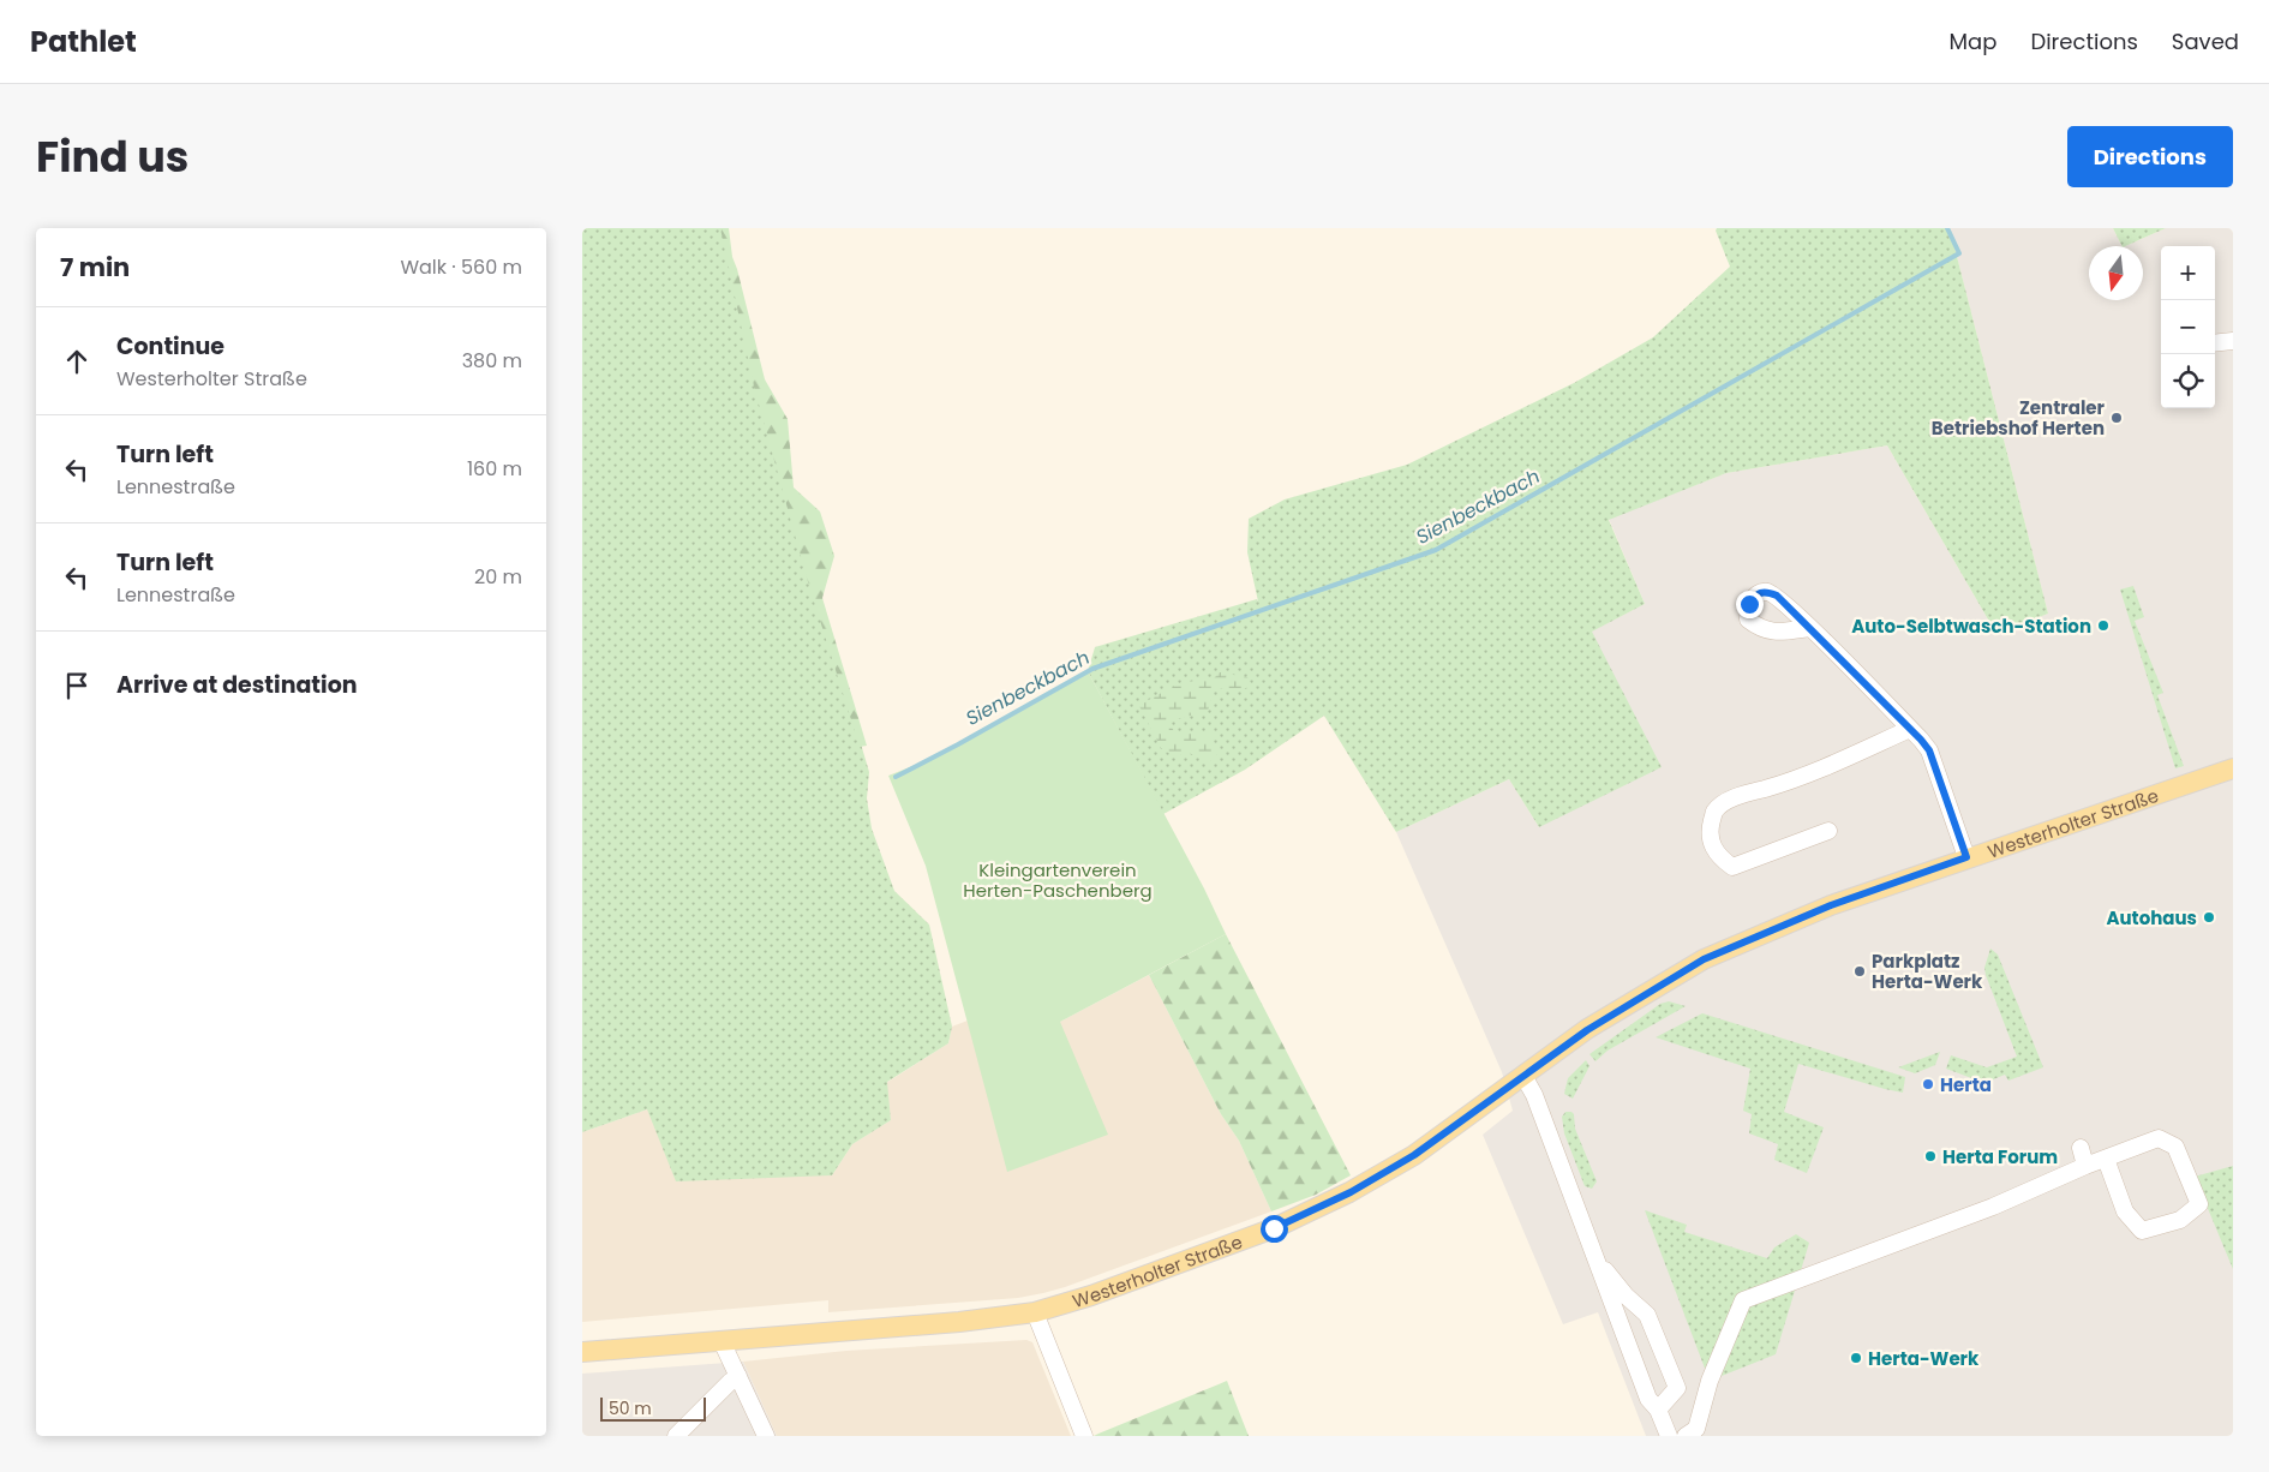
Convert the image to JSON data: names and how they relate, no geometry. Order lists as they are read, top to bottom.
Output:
{
  "streets": {
    "main road": ["Westerholter Straße"]
  },
  "water": ["Sienbeckbach"],
  "parks": ["Kleingartenverein Herten-Paschenberg"],
  "places": [
    "Zentraler Betriebshof Herten",
    "Auto-Selbtwasch-Station",
    "Autohaus",
    "Parkplatz Herta-Werk",
    "Herta",
    "Herta Forum",
    "Herta-Werk"
  ],
  "scale_bar": "50 m",
  "north": "bottom",
  "page": {
    "header": "Pathlet",
    "nav": ["Map", "Directions", "Saved"],
    "title": "Find us",
    "buttons": "Directions",
    "heading": ["7 min", "Walk · 560 m"],
    "map_buttons": ["+", "−"],
    "list": [
      ["Continue", "Westerholter Straße", "380 m"],
      ["Turn left", "Lennestraße", "160 m"],
      ["Turn left", "Lennestraße", "20 m"],
      "Arrive at destination"
    ],
    "scale": "50 m"
  }
}
